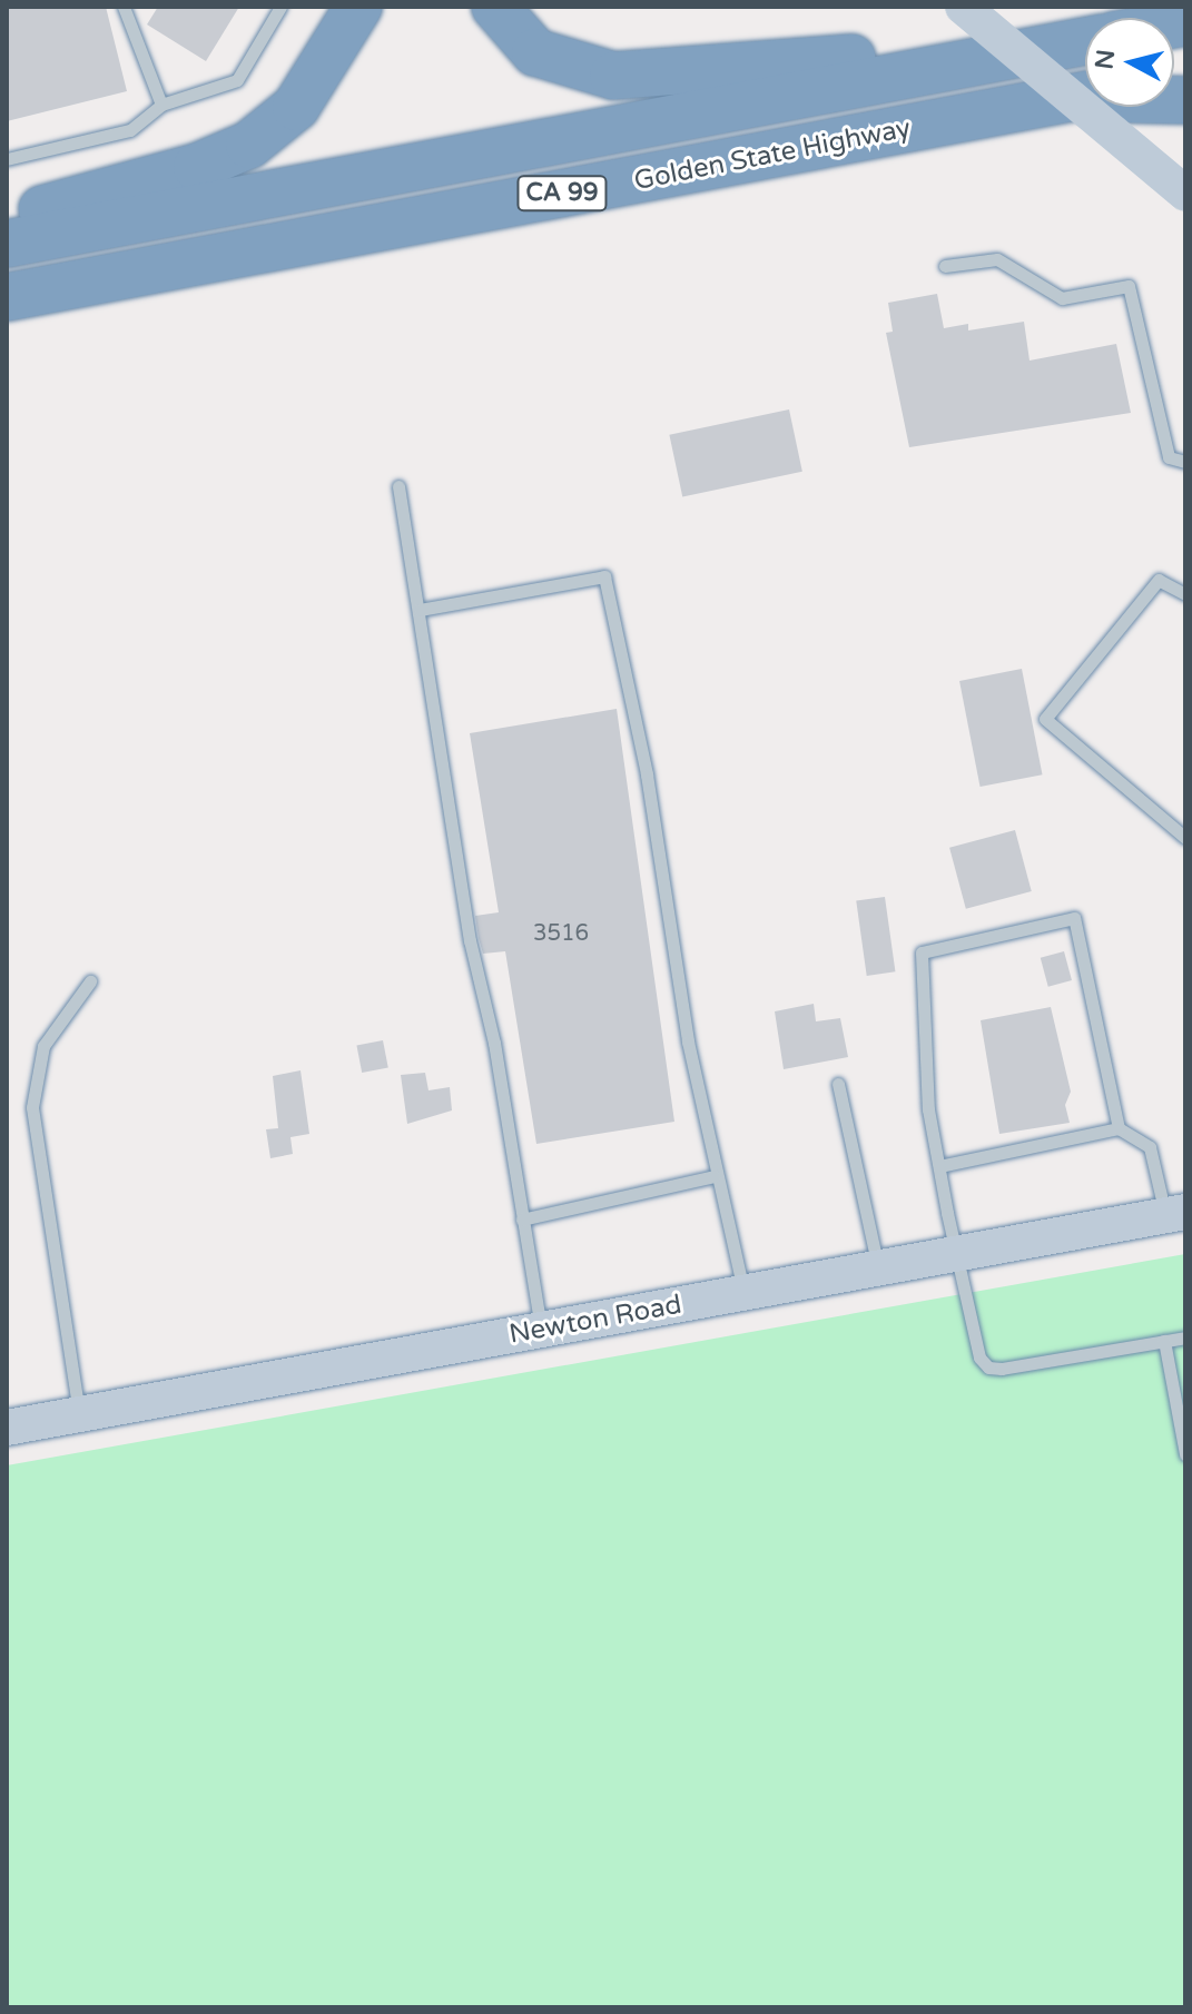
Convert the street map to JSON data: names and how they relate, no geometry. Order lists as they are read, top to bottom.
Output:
{
  "streets": {
    "highway": ["Golden State Highway", "CA 99"],
    "street": ["Newton Road"]
  },
  "house_numbers": ["3516"],
  "north": "left"
}
